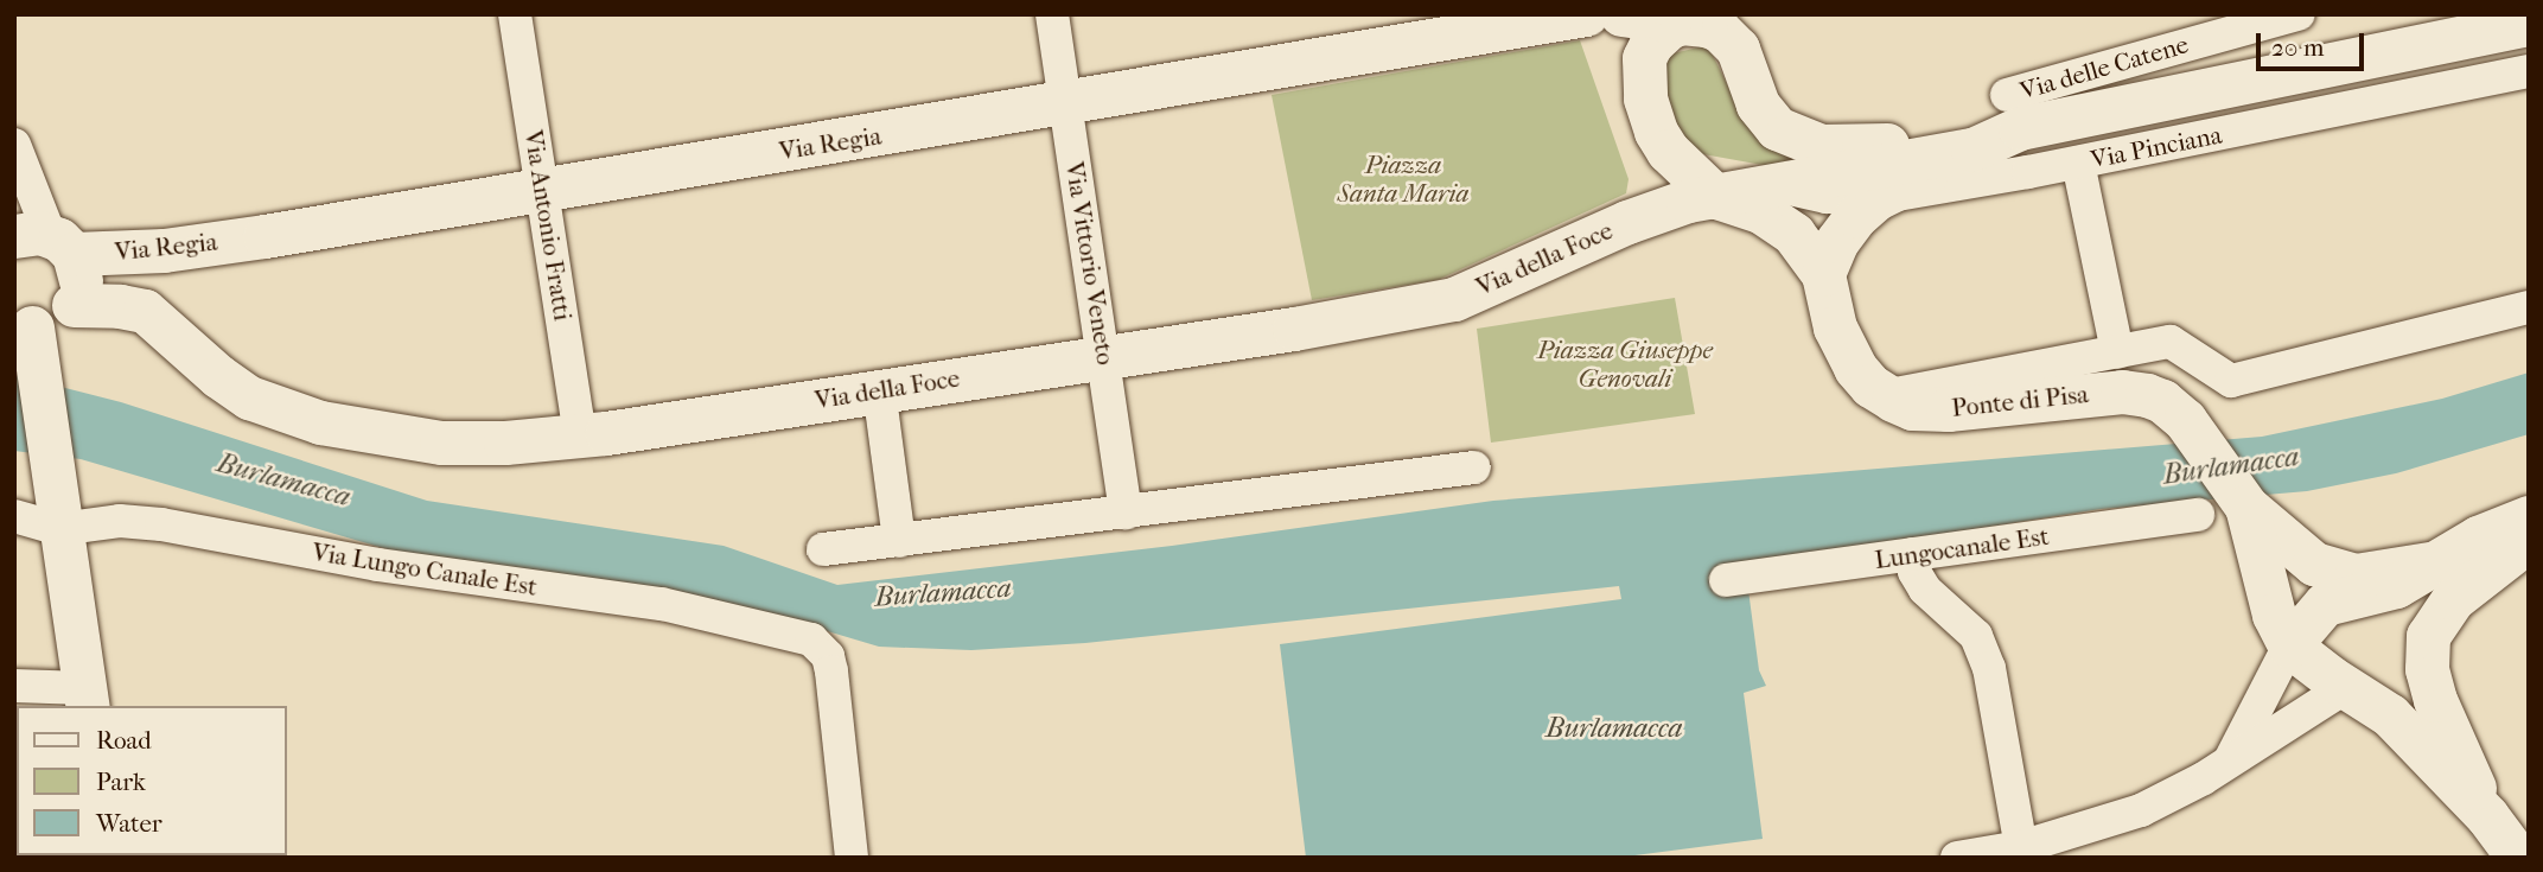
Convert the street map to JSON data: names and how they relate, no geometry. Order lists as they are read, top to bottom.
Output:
{
  "streets": {
    "street": [
      "Via delle Catene",
      "Via Regia",
      "Via Pinciana",
      "Via Antonio Fratti",
      "Via della Foce",
      "Via Vittorio Veneto",
      "Ponte di Pisa",
      "Lungocanale Est",
      "Via Lungo Canale Est"
    ]
  },
  "crossings": [
    ["Via Regia", "Via Antonio Fratti"],
    ["Via Regia", "Via Vittorio Veneto"],
    ["Via Pinciana", "Via della Foce"],
    ["Via Antonio Fratti", "Via della Foce"],
    ["Via della Foce", "Via Vittorio Veneto"]
  ],
  "water": ["Burlamacca"],
  "parks": ["Piazza Santa Maria", "Piazza Giuseppe Genovali"],
  "legend": ["Road", "Park", "Water"],
  "scale_bar": "20 m"
}
